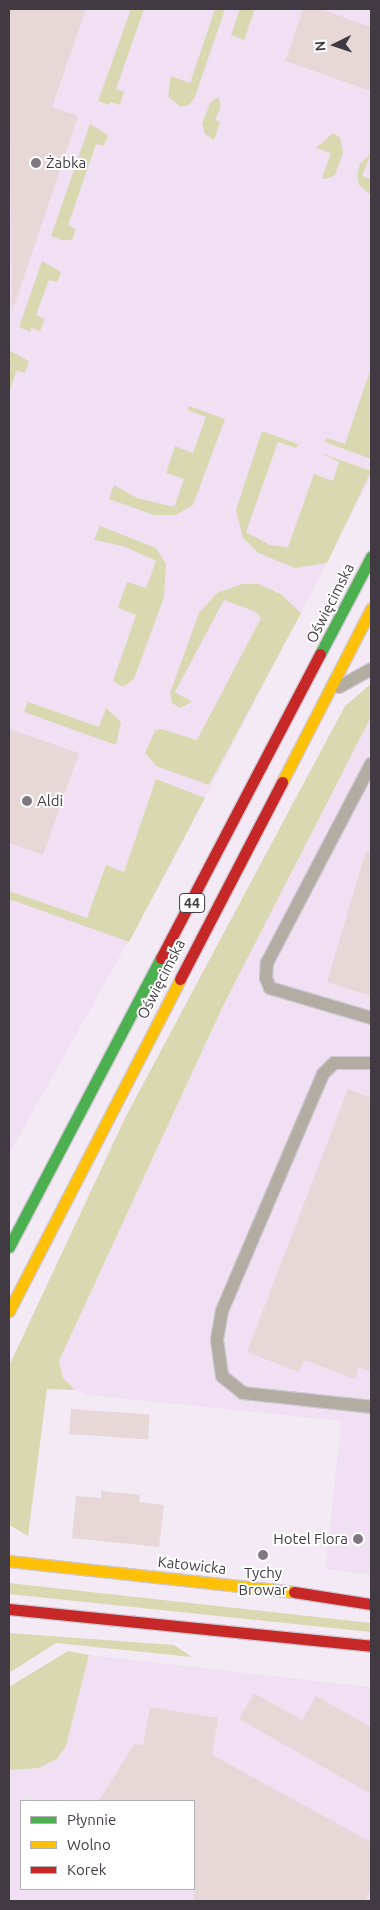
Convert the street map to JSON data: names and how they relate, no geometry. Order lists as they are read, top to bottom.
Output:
{
  "streets": {
    "main road": ["Oświęcimska", "44", "Katowicka"]
  },
  "places": [
    "Żabka",
    "Aldi",
    "Hotel Flora",
    "Tychy Browar"
  ],
  "legend": ["Płynnie", "Wolno", "Korek"],
  "north": "left"
}
